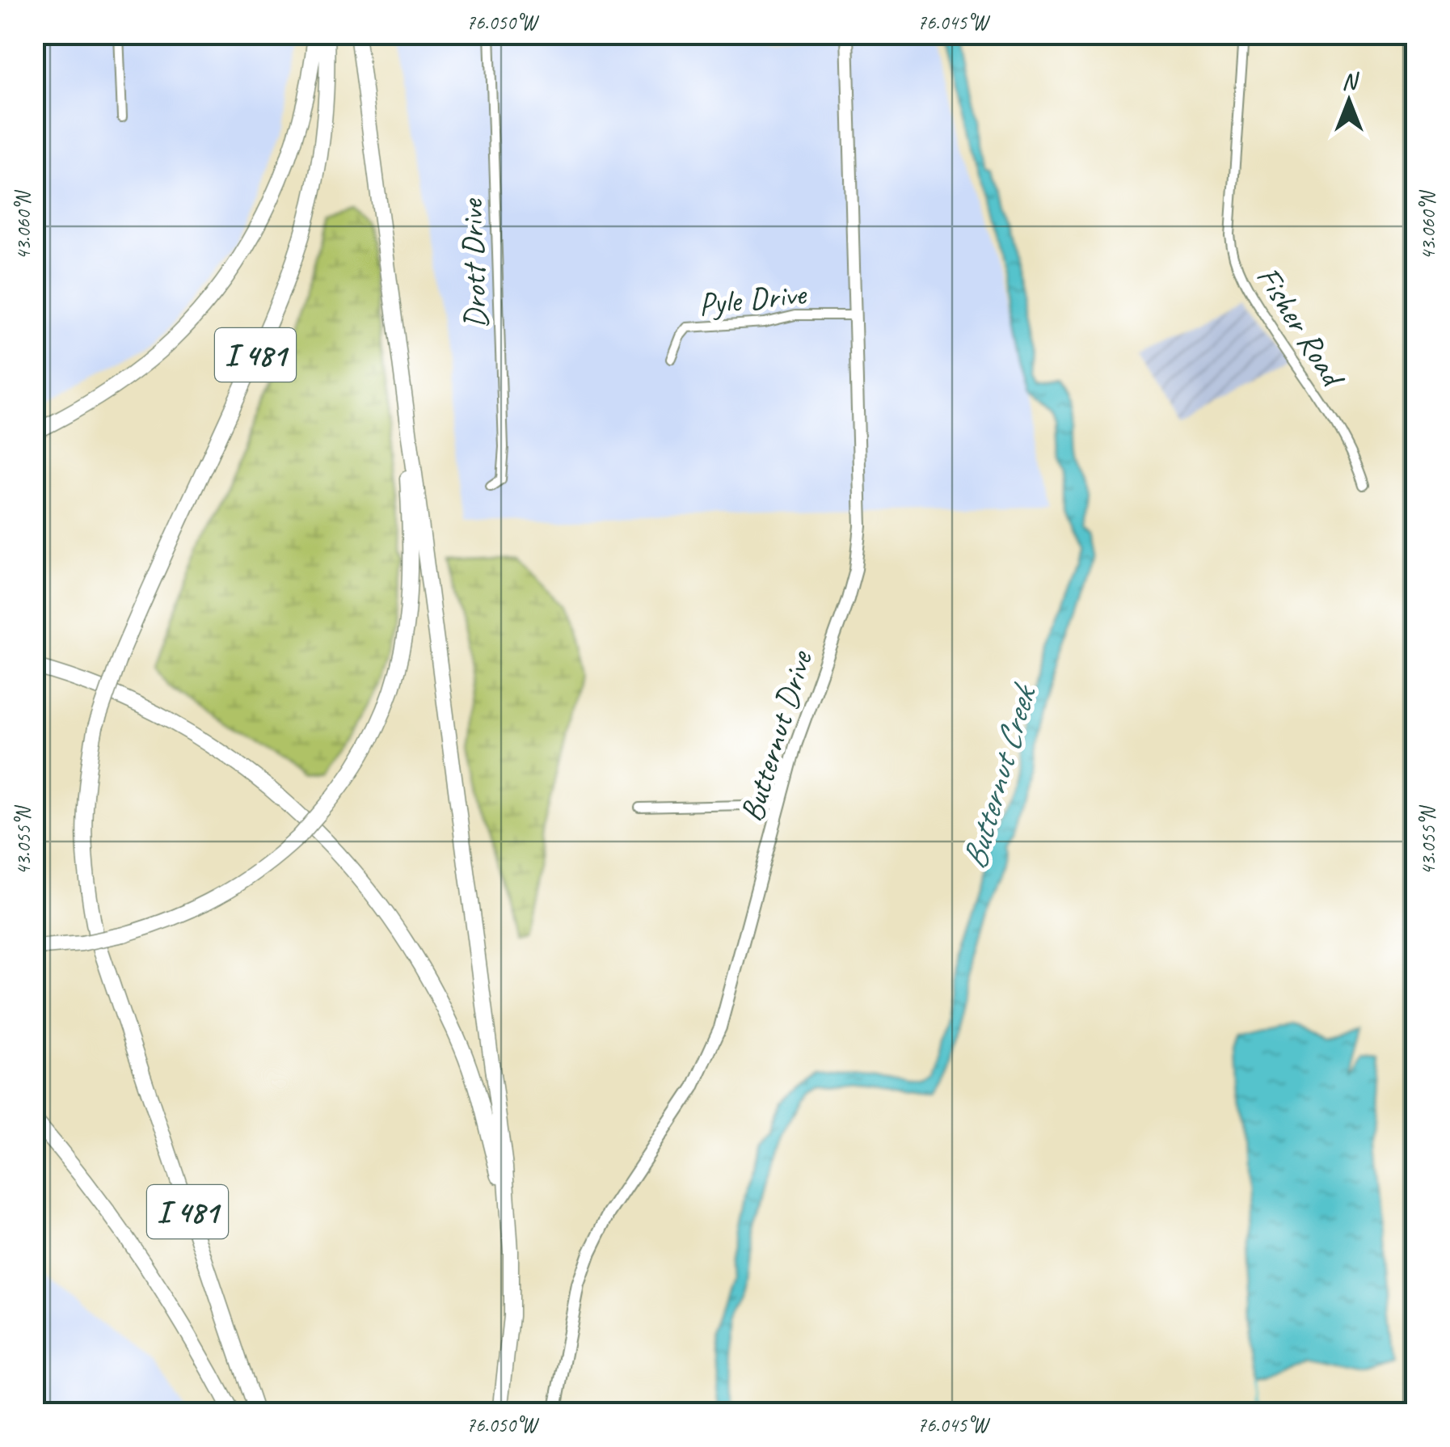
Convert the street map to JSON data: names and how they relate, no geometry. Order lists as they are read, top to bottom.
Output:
{
  "streets": {
    "highway": ["I 481"],
    "street": [
      "Drott Drive",
      "Pyle Drive",
      "Fisher Road",
      "Butternut Drive"
    ]
  },
  "crossings": [
    ["Pyle Drive", "Butternut Drive"]
  ],
  "water": ["Butternut Creek"],
  "north": "top",
  "coordinates": [
    "76.050°W",
    "76.045°W",
    "43.060°N",
    "43.055°N"
  ]
}
